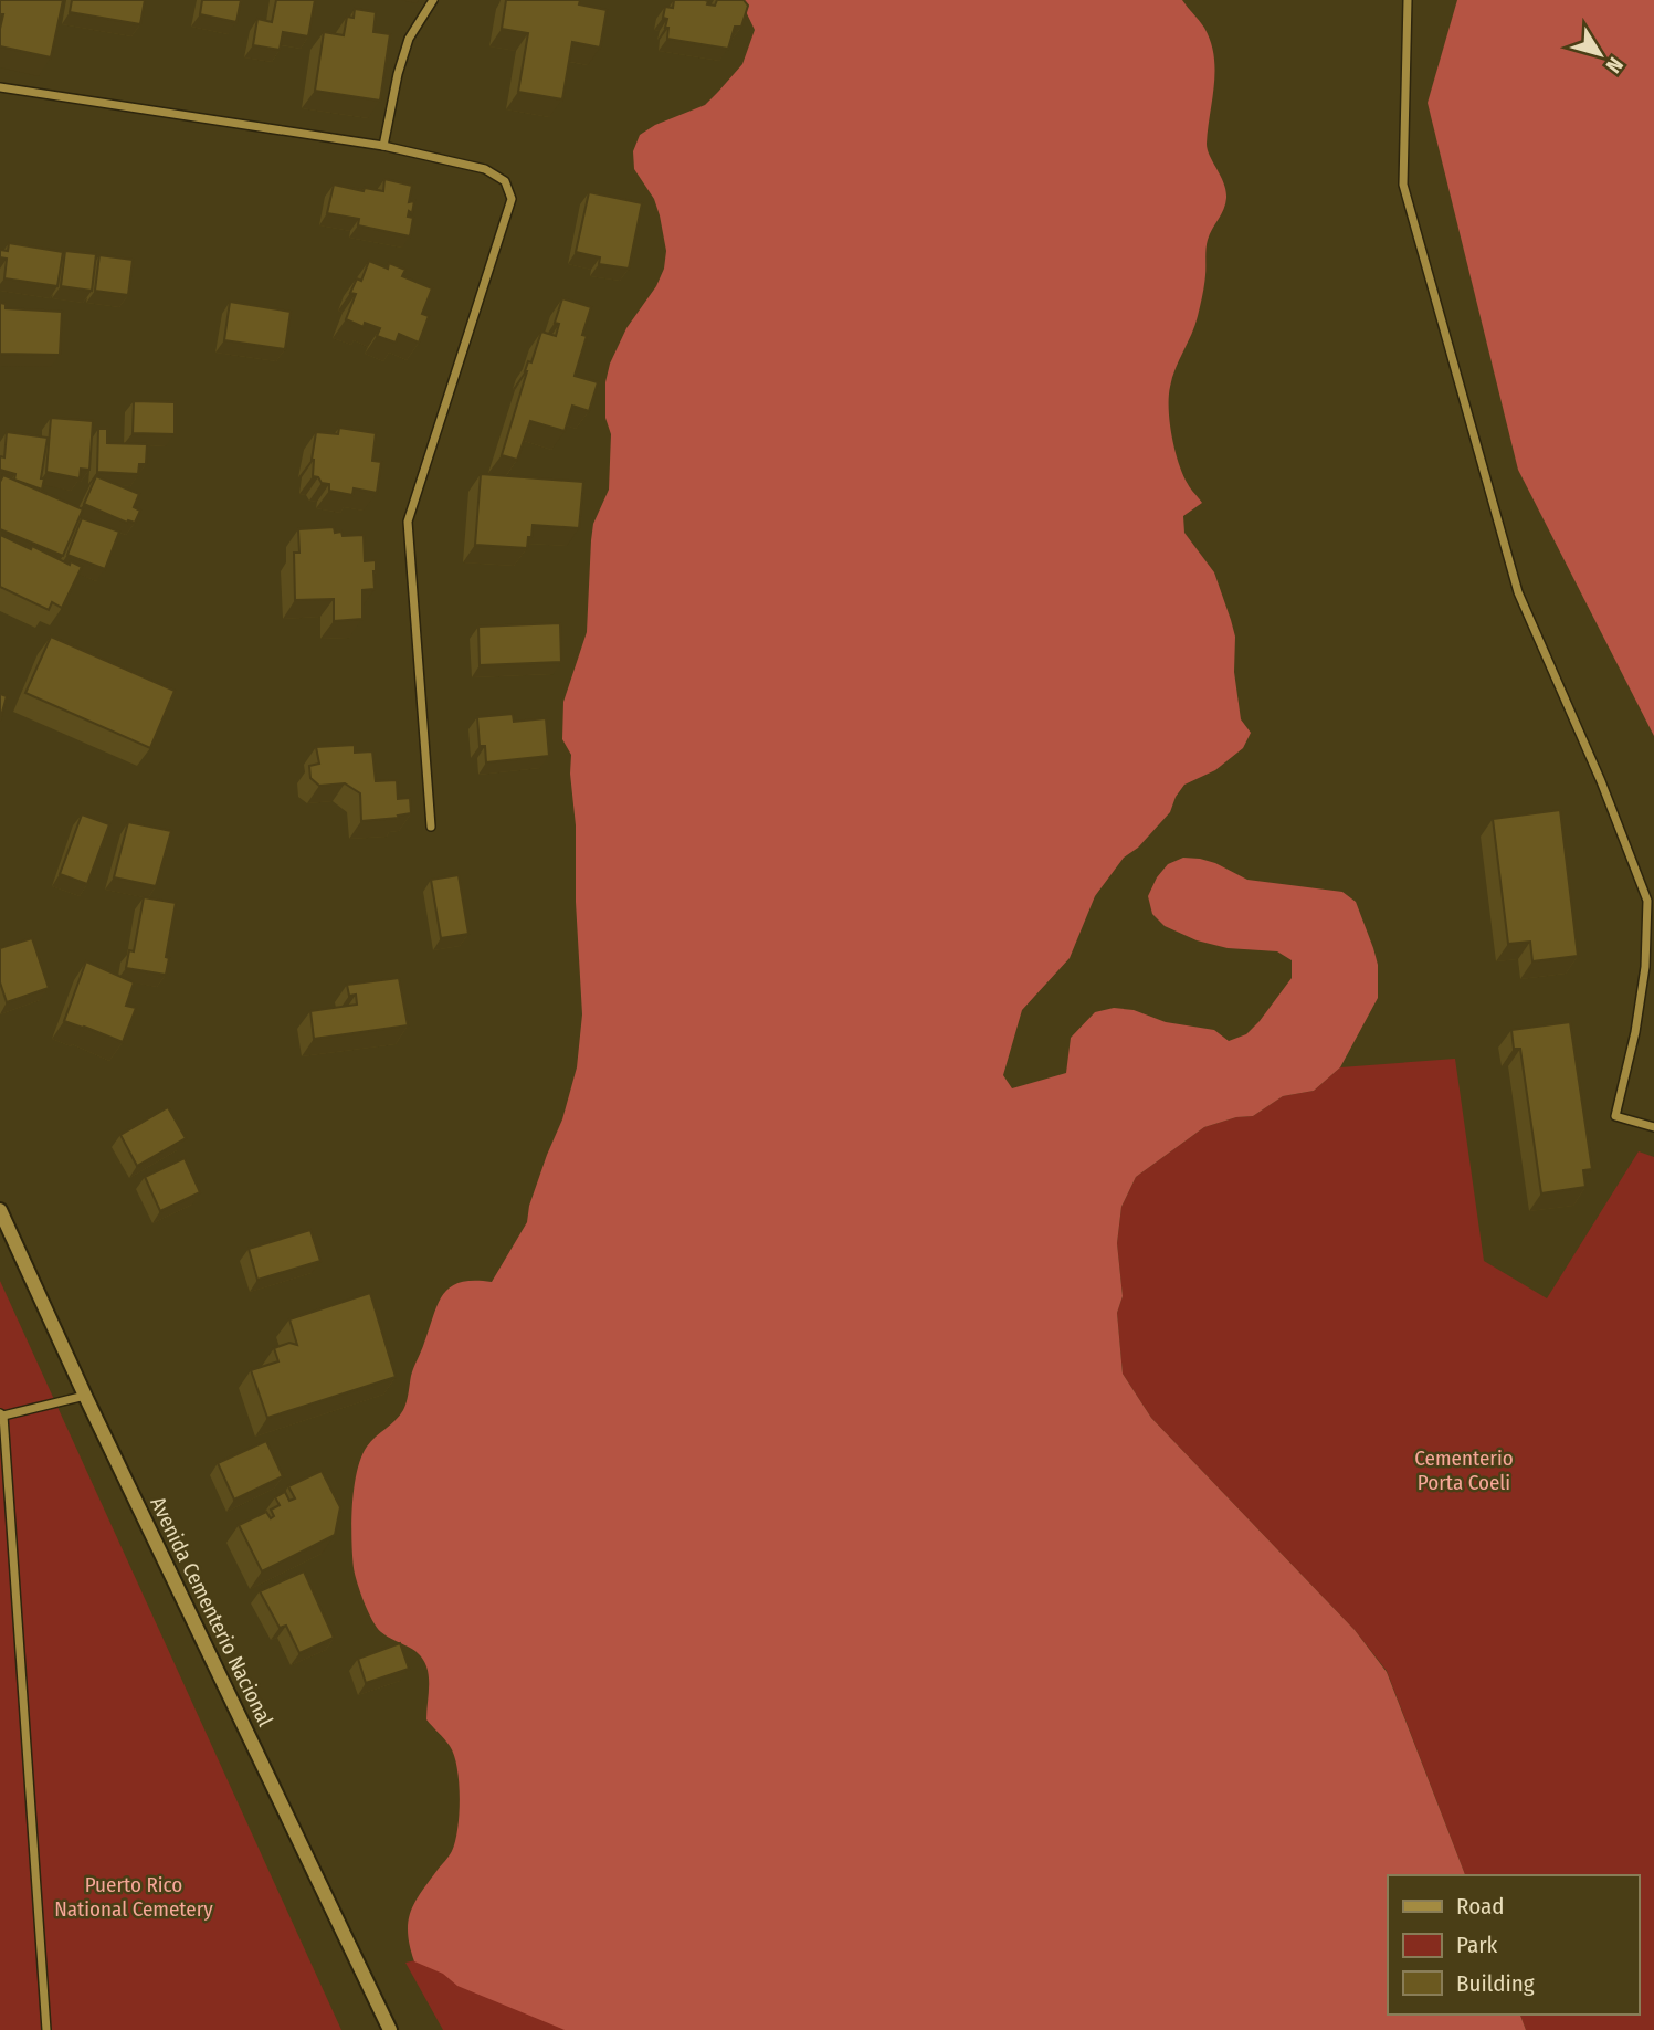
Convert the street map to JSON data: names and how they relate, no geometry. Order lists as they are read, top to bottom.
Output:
{
  "streets": {
    "street": ["Avenida Cementerio Nacional"]
  },
  "parks": ["Cementerio Porta Coeli", "Puerto Rico National Cemetery"],
  "legend": ["Road", "Park", "Building"],
  "north": "bottom right"
}
